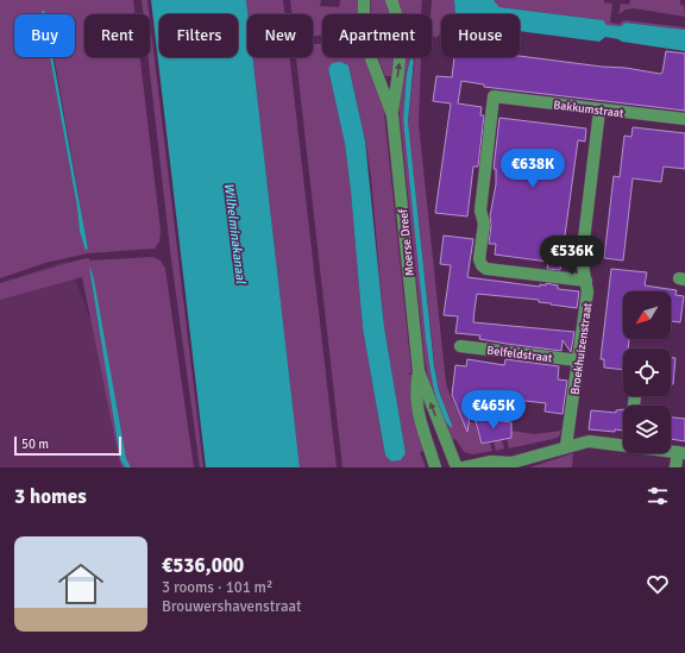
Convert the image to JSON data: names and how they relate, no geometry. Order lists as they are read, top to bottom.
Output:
{
  "streets": {
    "street": [
      "Bakkumstraat",
      "Moerse Dreef",
      "Broekhuizenstraat",
      "Belfeldstraat"
    ]
  },
  "crossings": [
    ["Bakkumstraat", "Broekhuizenstraat"],
    ["Broekhuizenstraat", "Belfeldstraat"]
  ],
  "water": ["Wilhelminakanaal"],
  "scale_bar": "50 m",
  "north": "bottom left",
  "page": {
    "chip": [
      "Buy",
      "Rent",
      "Filters",
      "New",
      "Apartment",
      "House"
    ],
    "price": ["€638K", "€536K", "€465K"],
    "scale": "50 m",
    "heading": "3 homes",
    "list": [
      {
        "name": "€536,000",
        "note": "3 rooms · 101 m² · Brouwershavenstraat"
      }
    ]
  }
}
